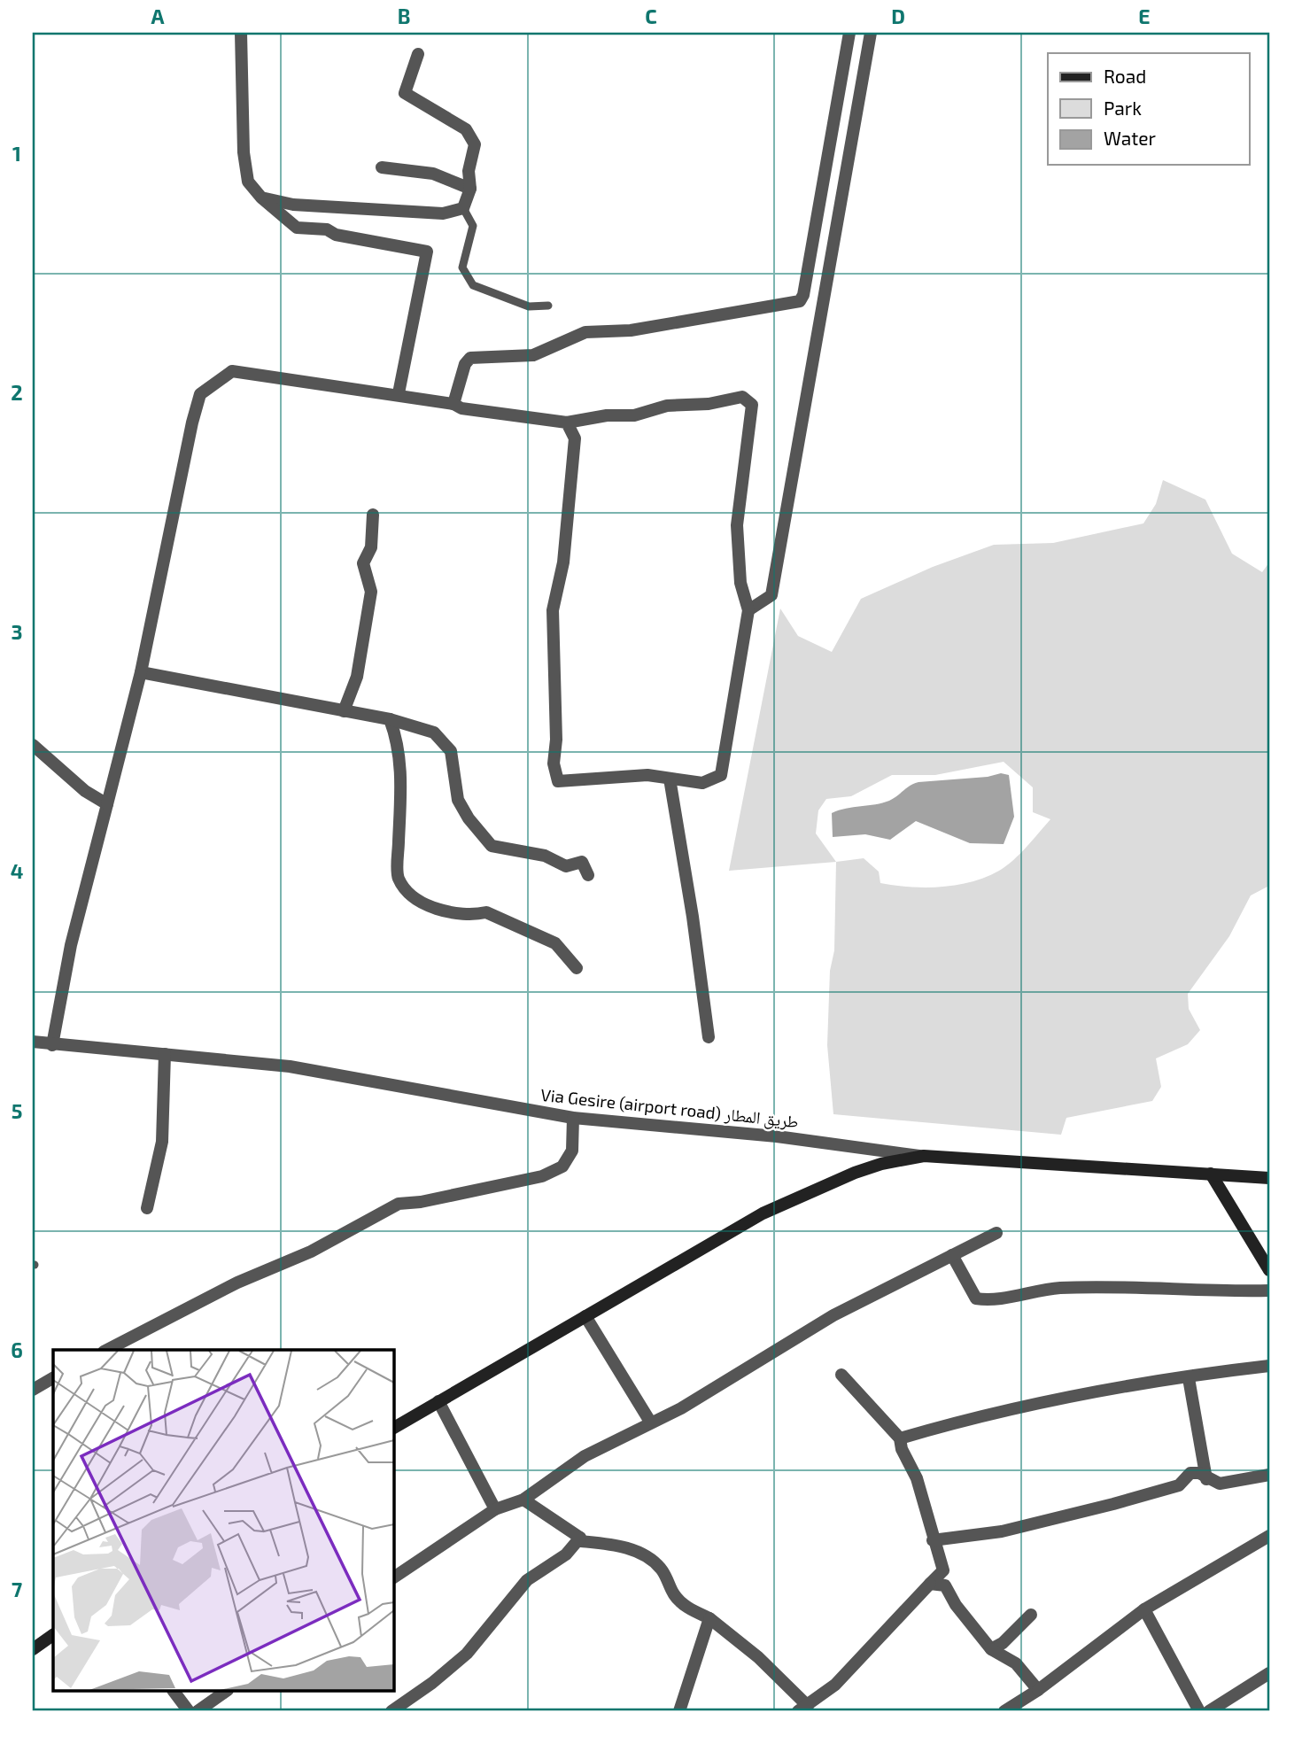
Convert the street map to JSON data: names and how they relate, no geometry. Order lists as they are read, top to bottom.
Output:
{
  "streets": {
    "main road": ["Via Gesire (airport road) طريق المطار"]
  },
  "legend": ["Road", "Park", "Water"],
  "grid": {
    "columns": [
      "A",
      "B",
      "C",
      "D",
      "E"
    ],
    "rows": [
      "1",
      "2",
      "3",
      "4",
      "5",
      "6",
      "7"
    ]
  }
}
